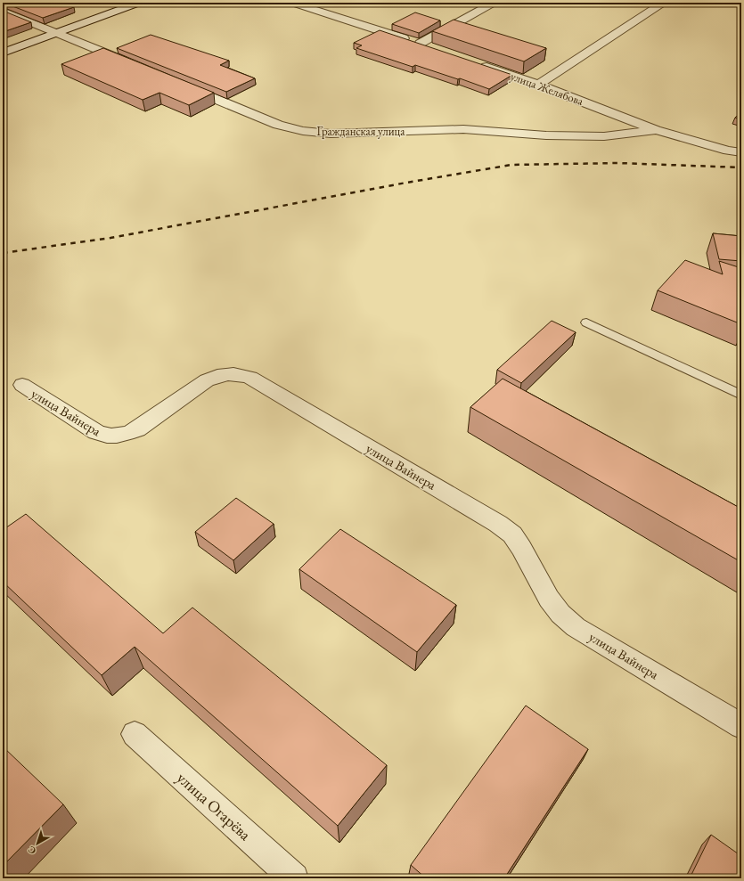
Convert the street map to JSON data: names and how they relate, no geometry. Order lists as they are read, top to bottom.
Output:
{
  "streets": {
    "street": [
      "улица Желябова",
      "Гражданская улица",
      "улица Вайнера",
      "улица Огарёва"
    ]
  },
  "crossings": [
    ["улица Желябова", "Гражданская улица"]
  ],
  "north": "bottom left"
}
